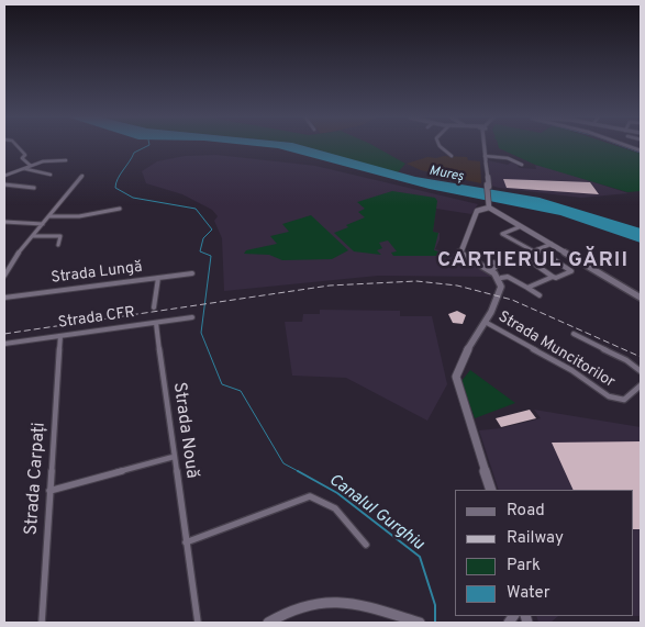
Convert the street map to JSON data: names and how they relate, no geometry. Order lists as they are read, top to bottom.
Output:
{
  "streets": {
    "street": [
      "Strada Lungă",
      "Strada CFR",
      "Strada Muncitorilor",
      "Strada Nouă",
      "Strada Carpați"
    ]
  },
  "crossings": [
    ["Strada CFR", "Strada Nouă"],
    ["Strada CFR", "Strada Carpați"]
  ],
  "districts": ["CARTIERUL GĂRII"],
  "water": ["Mureș", "Canalul Gurghiu"],
  "legend": [
    "Road",
    "Railway",
    "Park",
    "Water"
  ]
}
